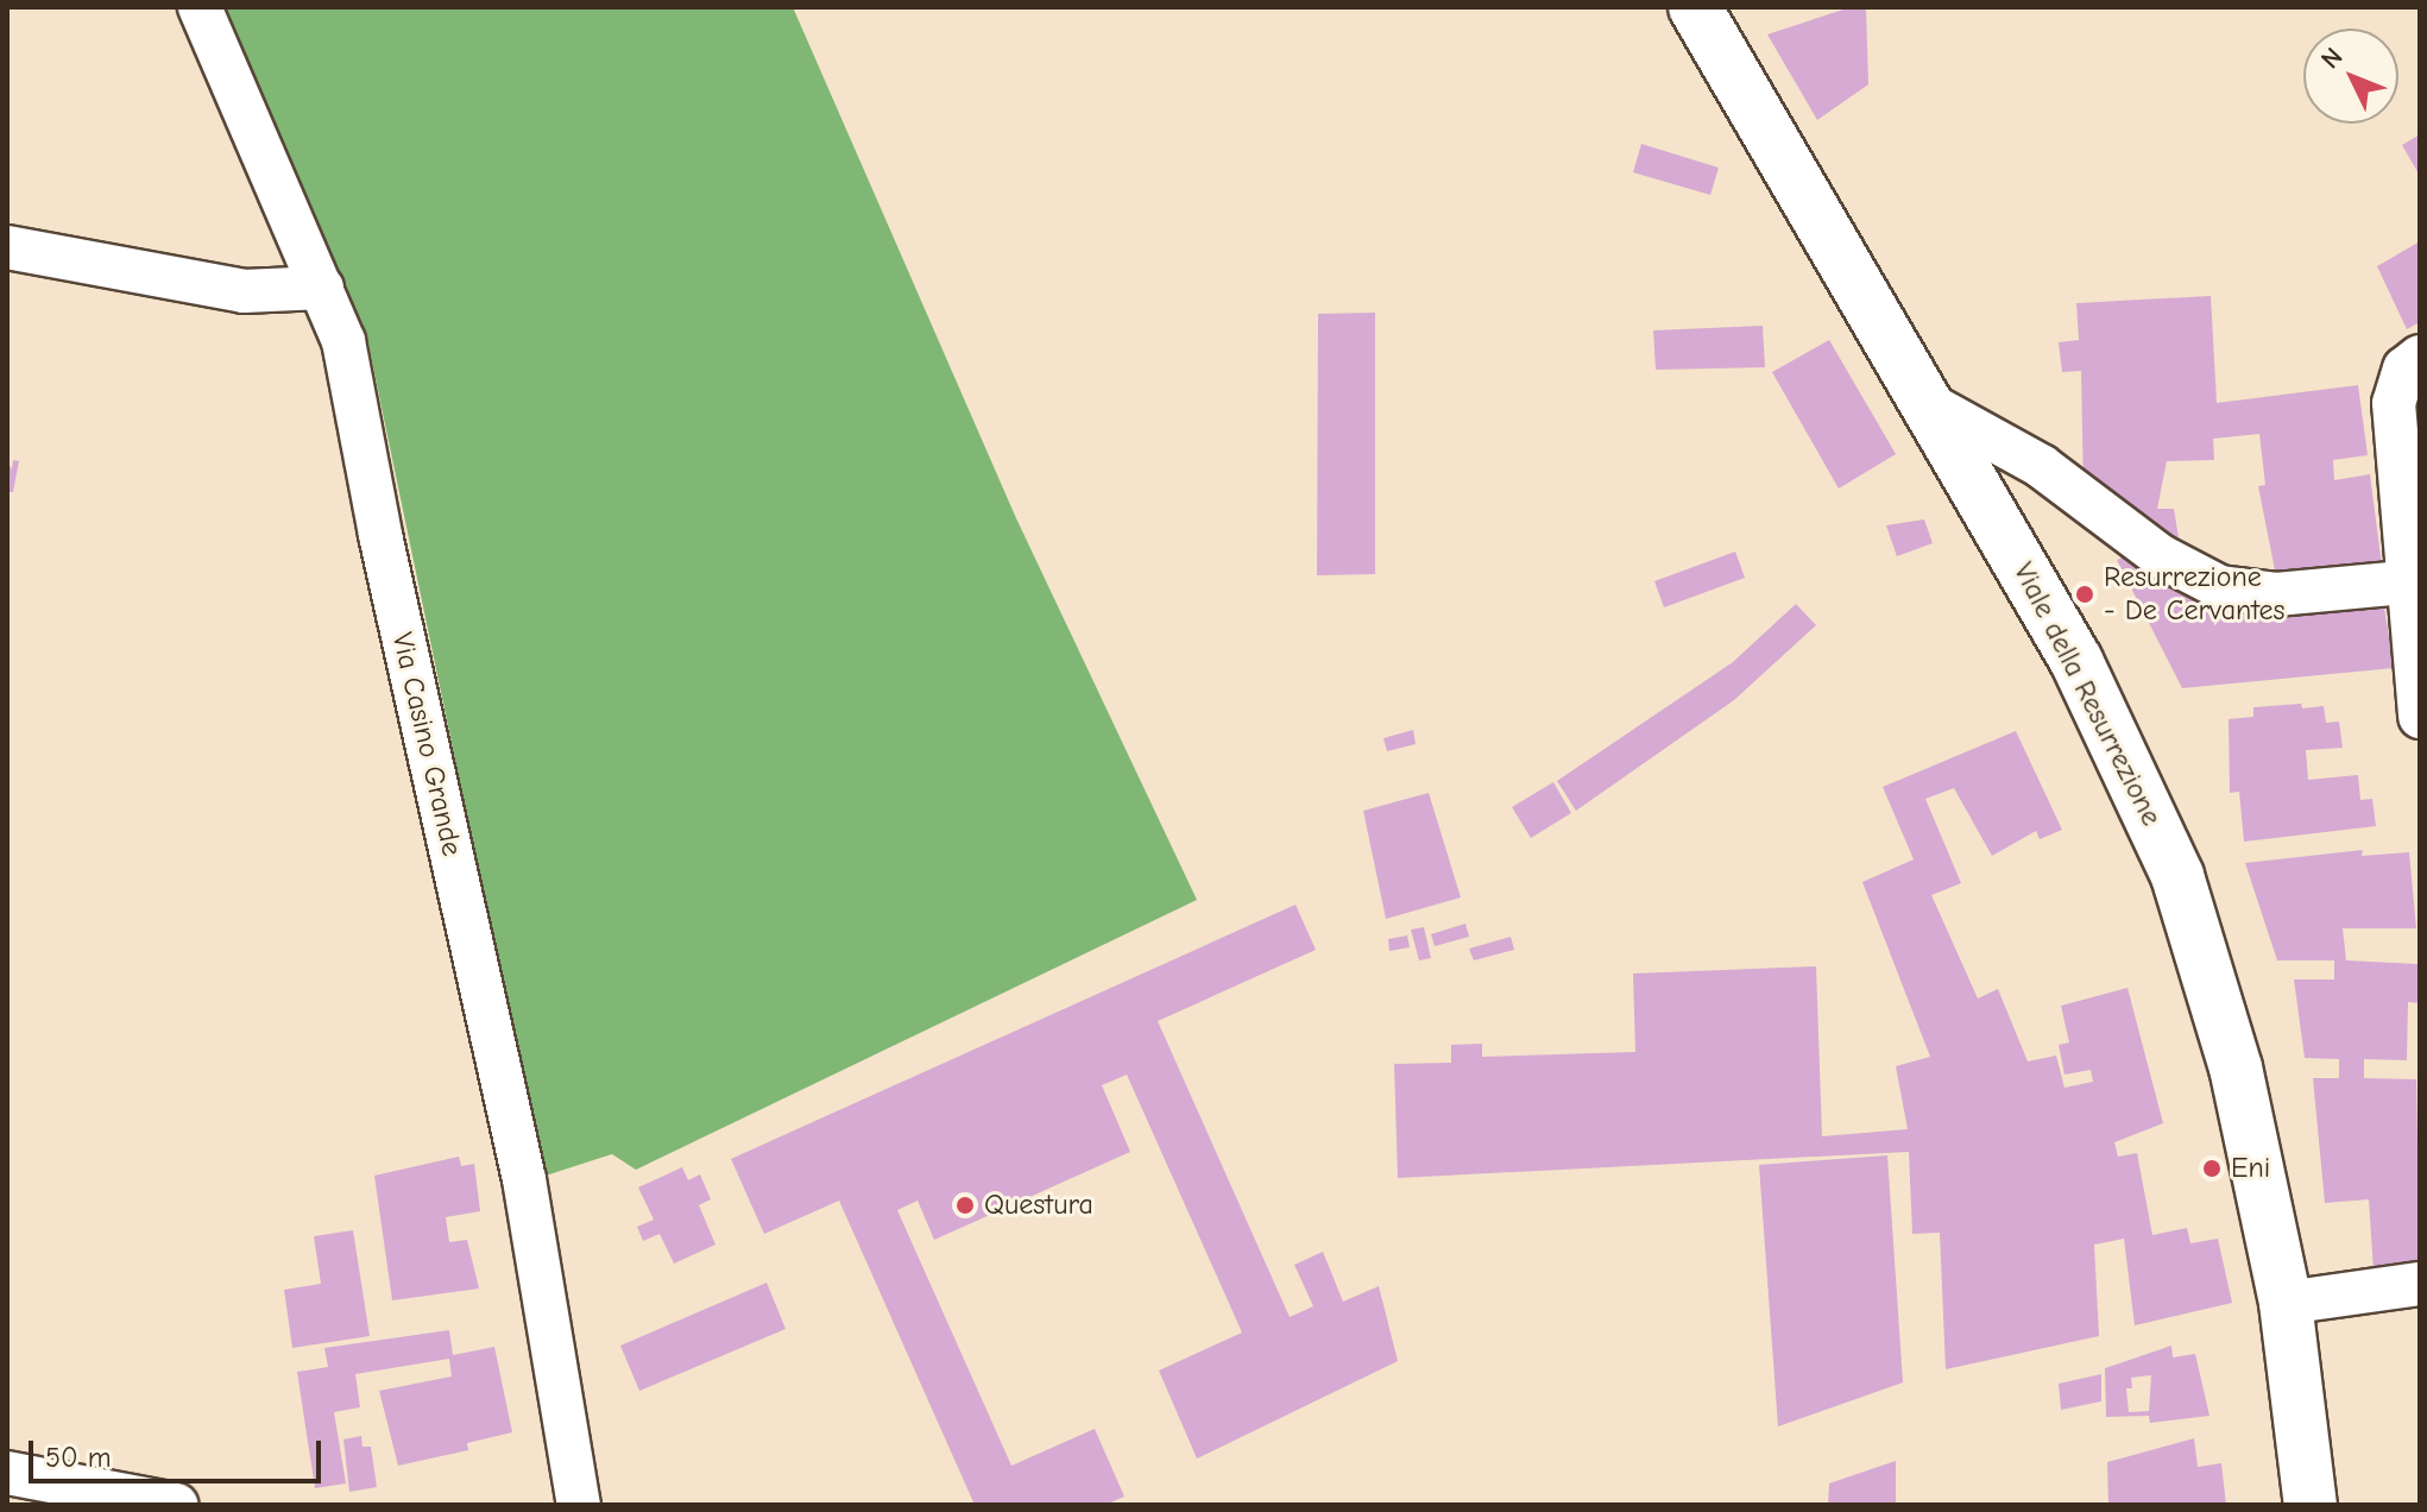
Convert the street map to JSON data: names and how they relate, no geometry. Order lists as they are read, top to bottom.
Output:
{
  "streets": {
    "street": ["Viale della Resurrezione", "Via Casino Grande"]
  },
  "places": ["Resurrezione - De Cervantes", "Eni", "Questura"],
  "scale_bar": "50 m",
  "north": "top left"
}
